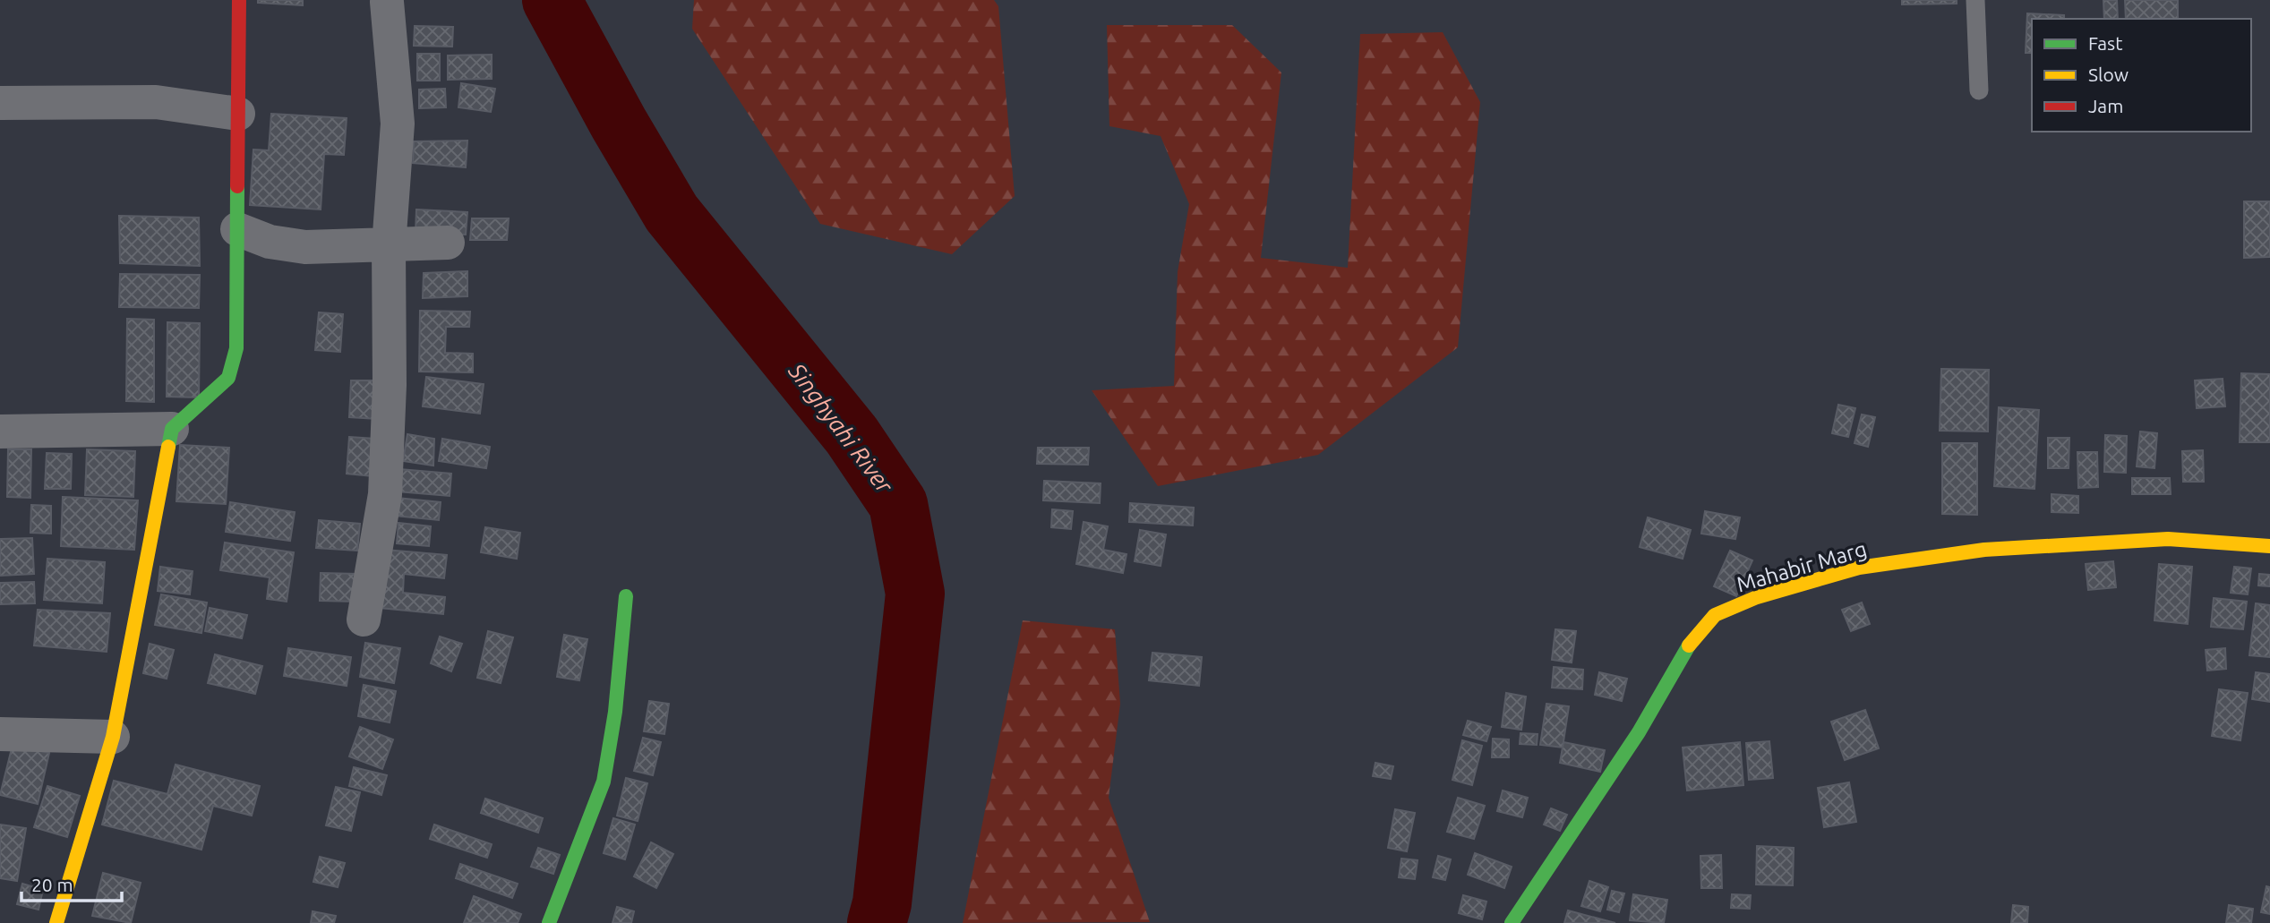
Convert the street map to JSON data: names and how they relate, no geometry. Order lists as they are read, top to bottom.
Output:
{
  "streets": {
    "street": ["Mahabir Marg"]
  },
  "water": ["Singhyahi River"],
  "legend": ["Fast", "Slow", "Jam"],
  "scale_bar": "20 m"
}
